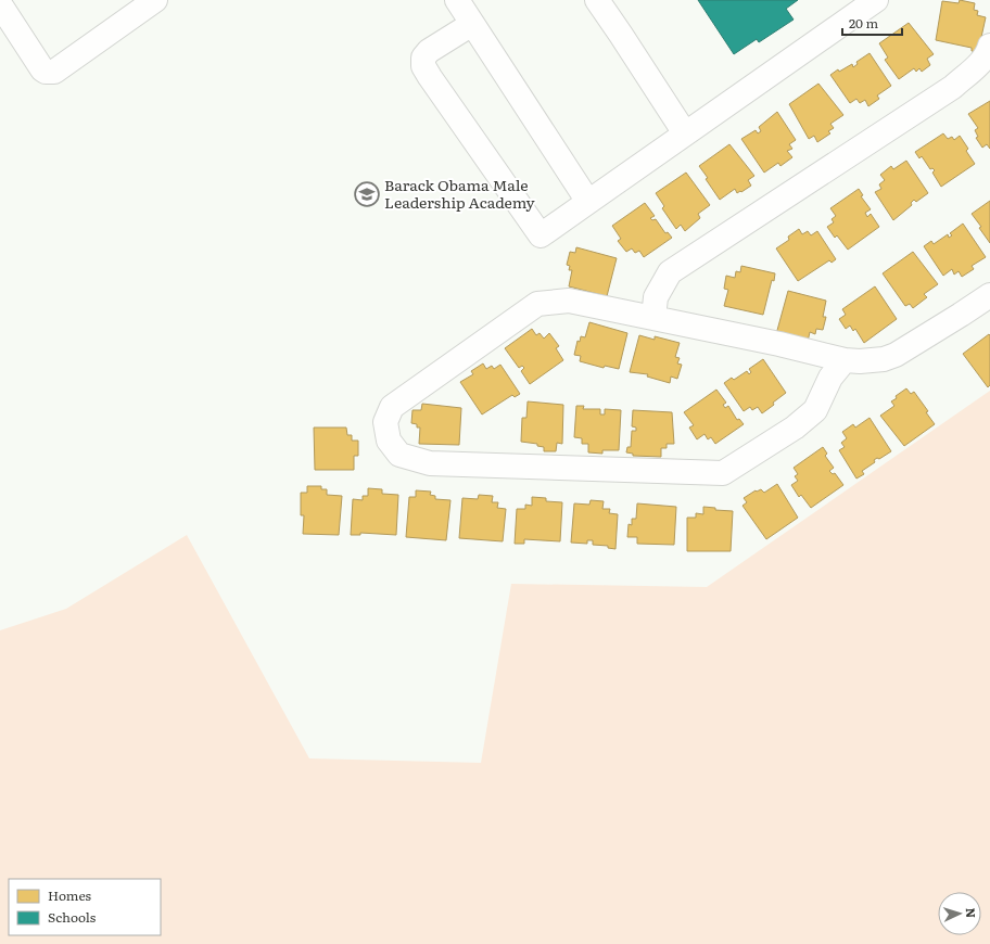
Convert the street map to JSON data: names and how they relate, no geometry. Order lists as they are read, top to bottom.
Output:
{
  "places": {
    "school or university": ["Barack Obama Male Leadership Academy"]
  },
  "legend": ["Homes", "Schools"],
  "scale_bar": "20 m",
  "north": "right"
}
